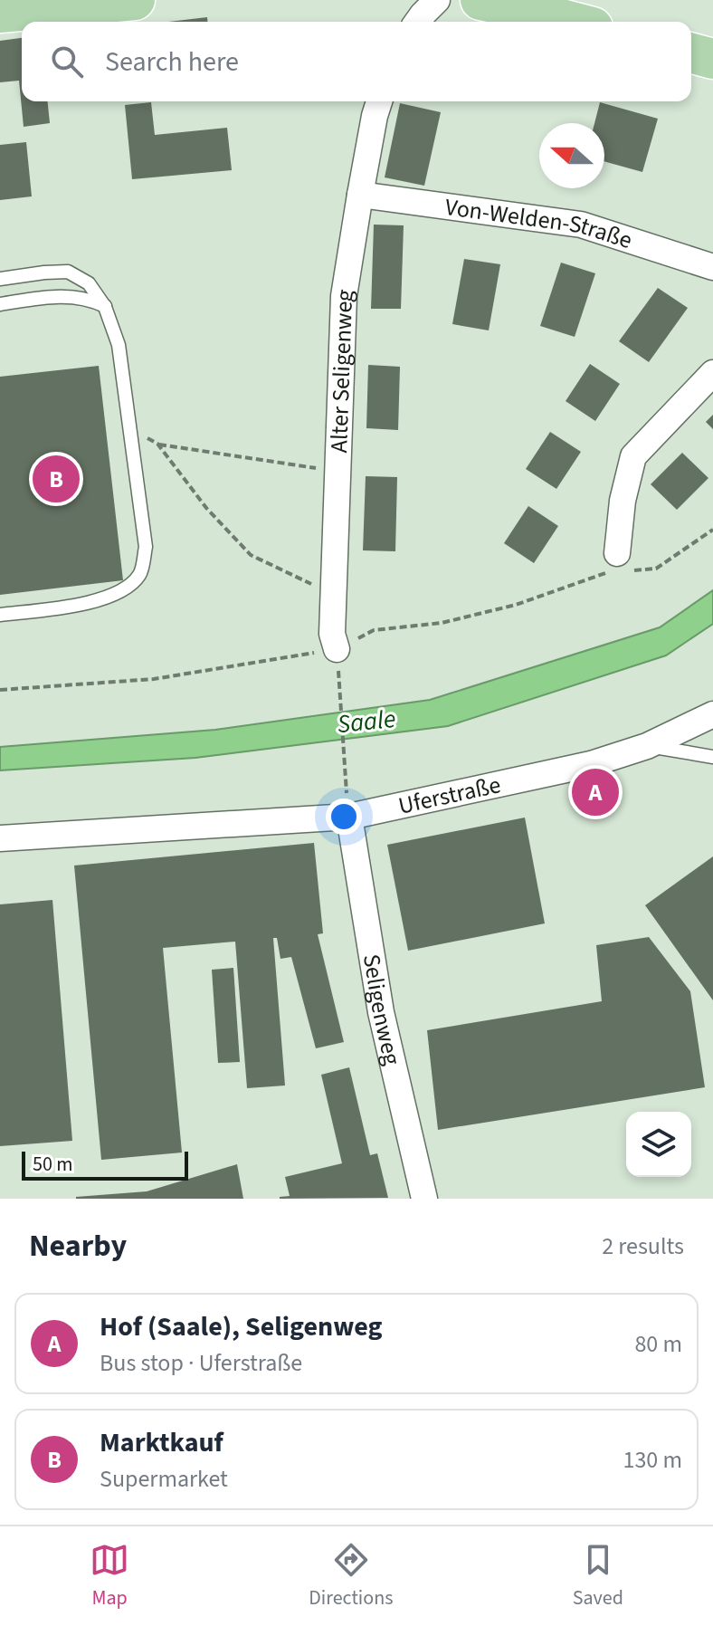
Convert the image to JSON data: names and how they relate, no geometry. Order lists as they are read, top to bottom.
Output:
{
  "streets": {
    "street": [
      "Von-Welden-Straße",
      "Alter Seligenweg",
      "Uferstraße",
      "Seligenweg"
    ]
  },
  "crossings": [
    ["Von-Welden-Straße", "Alter Seligenweg"],
    ["Uferstraße", "Seligenweg"]
  ],
  "water": ["Saale"],
  "scale_bar": "50 m",
  "north": "left",
  "page": {
    "search": "Search here",
    "pins": ["B", "A"],
    "scale": "50 m",
    "heading": ["Nearby", "2 results"],
    "list": [
      {
        "mark": "A",
        "name": "Hof (Saale), Seligenweg",
        "note": "Bus stop · Uferstraße",
        "value": "80 m"
      },
      {
        "mark": "B",
        "name": "Marktkauf",
        "note": "Supermarket",
        "value": "130 m"
      }
    ],
    "nav": ["Map", "Directions", "Saved"]
  }
}
